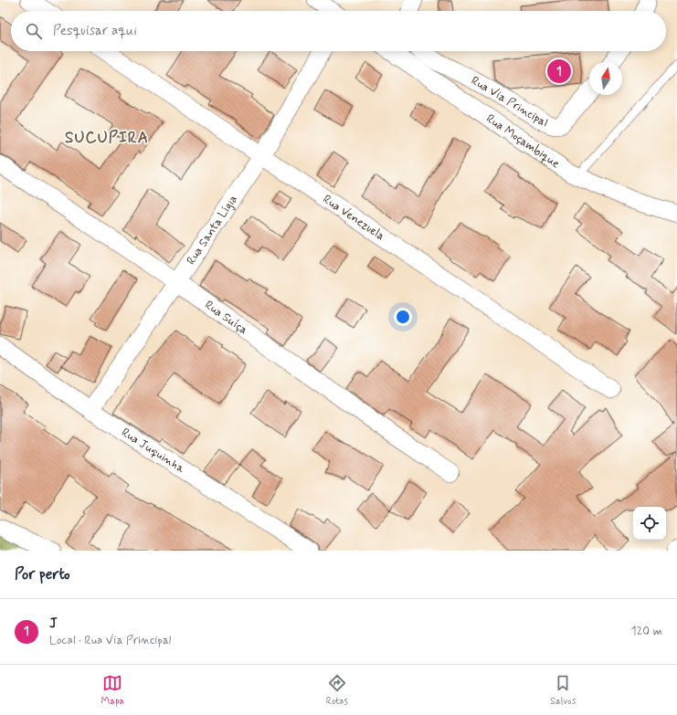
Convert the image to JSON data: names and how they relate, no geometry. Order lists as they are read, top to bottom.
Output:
{
  "streets": {
    "street": [
      "Rua Via Principal",
      "Rua Moçambique",
      "Rua Venezuela",
      "Rua Santa Lígia",
      "Rua Suíça",
      "Rua Juquinha"
    ]
  },
  "crossings": [
    ["Rua Venezuela", "Rua Santa Lígia"],
    ["Rua Santa Lígia", "Rua Suíça"],
    ["Rua Santa Lígia", "Rua Juquinha"]
  ],
  "districts": ["SUCUPIRA"],
  "north": "top",
  "page": {
    "search": "Pesquisar aqui",
    "pins": "1",
    "heading": "Por perto",
    "list": [
      {
        "mark": "1",
        "name": "J",
        "note": "Local · Rua Via Principal",
        "value": "120 m"
      }
    ],
    "nav": ["Mapa", "Rotas", "Salvos"]
  }
}
